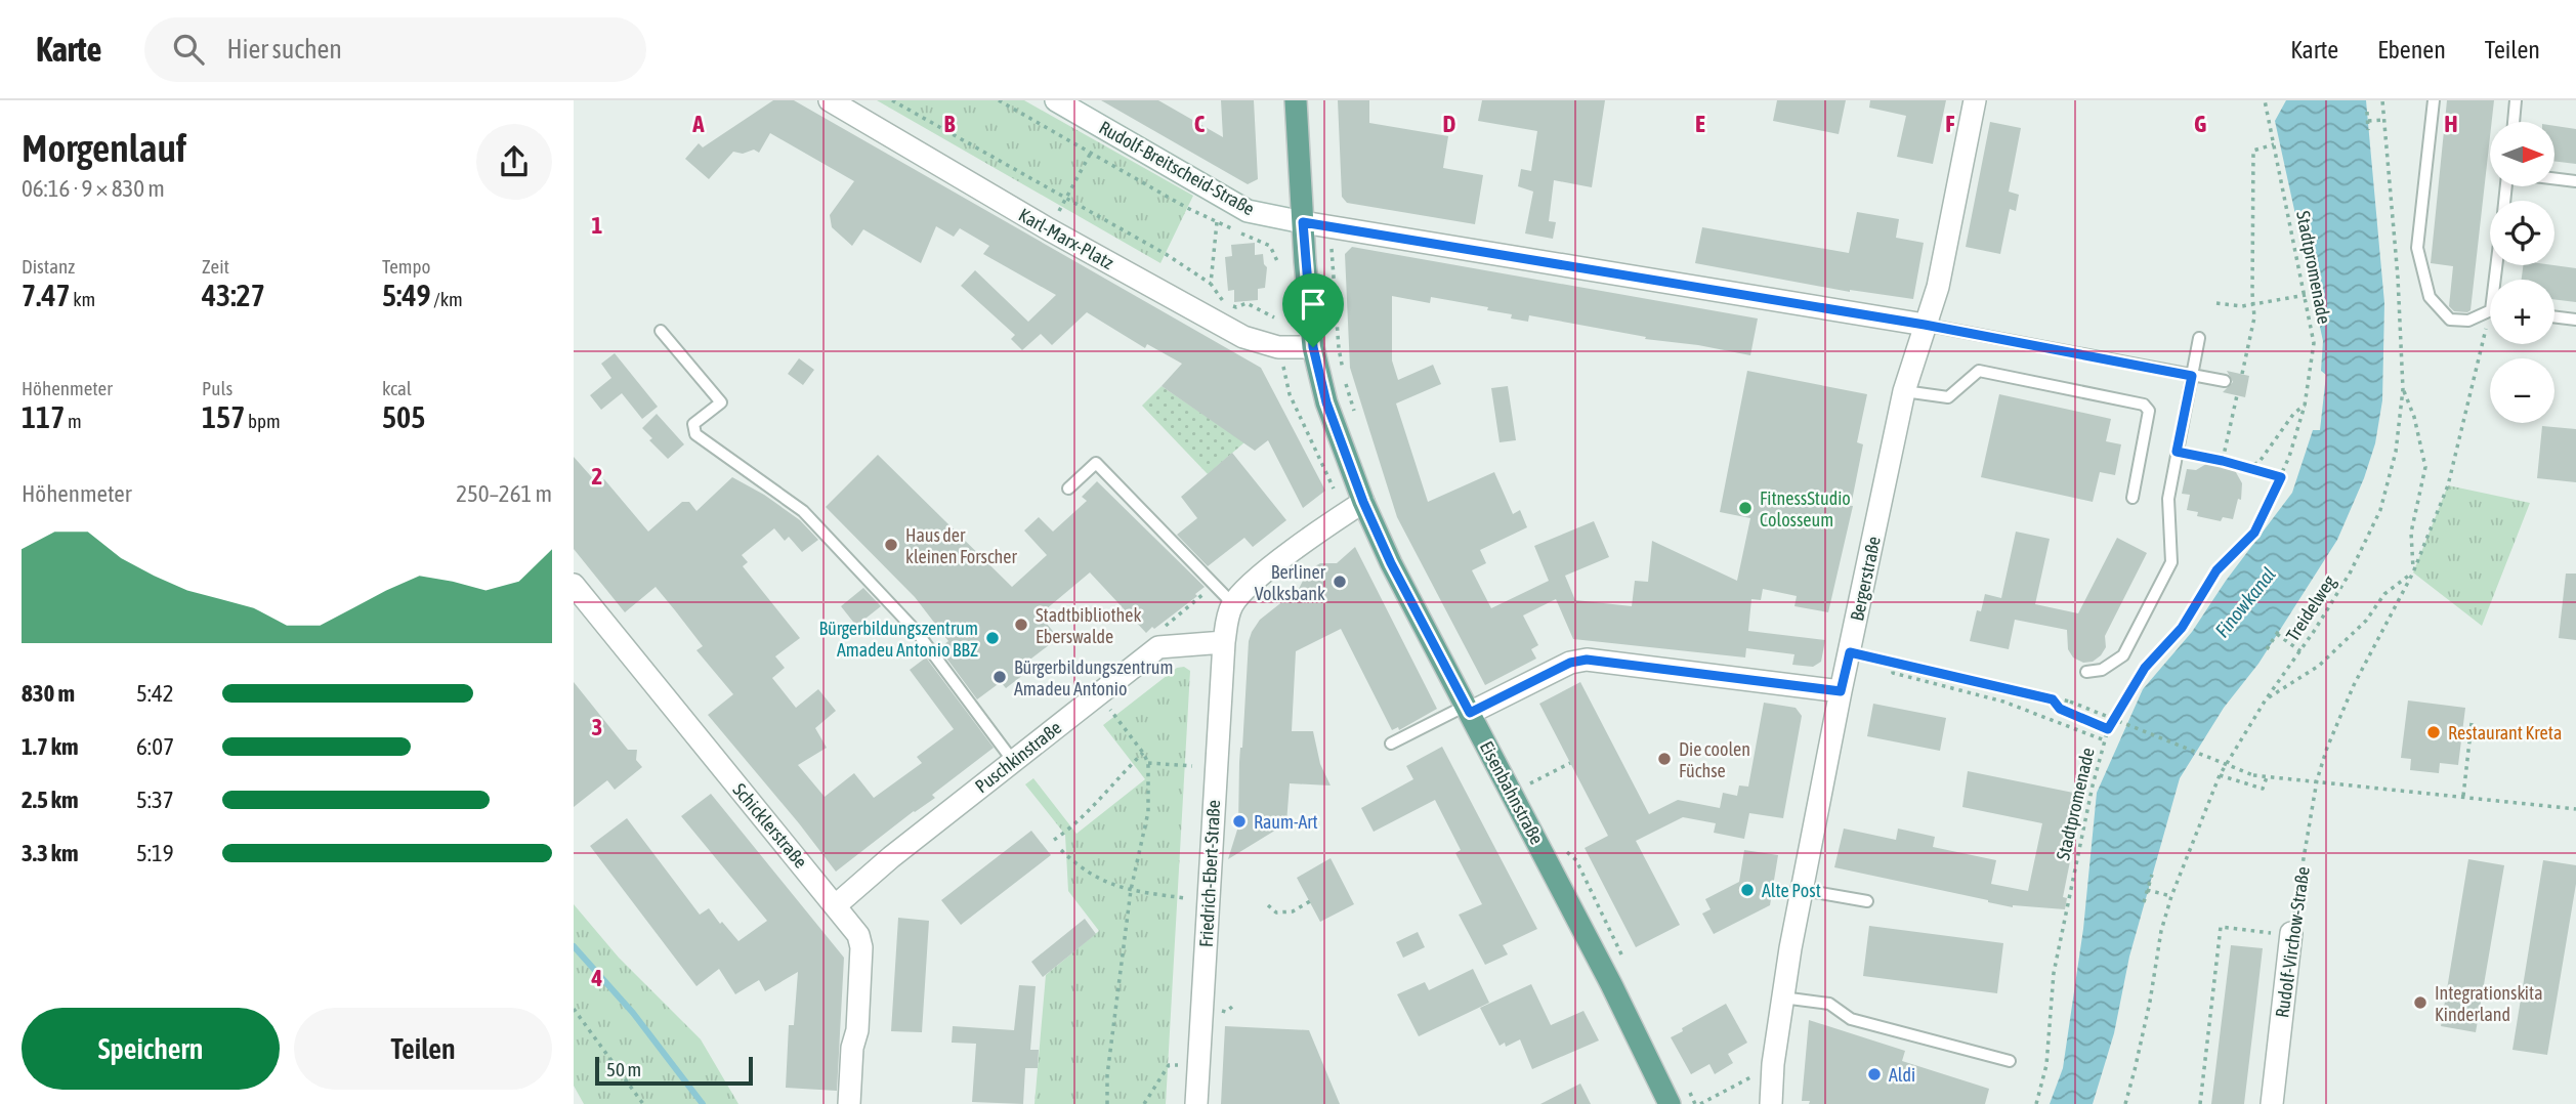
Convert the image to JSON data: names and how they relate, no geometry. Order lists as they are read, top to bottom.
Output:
{
  "streets": {
    "main road": ["Eisenbahnstraße"],
    "street": [
      "Rudolf-Breitscheid-Straße",
      "Karl-Marx-Platz",
      "Bergerstraße",
      "Puschkinstraße",
      "Schicklerstraße",
      "Friedrich-Ebert-Straße",
      "Rudolf-Virchow-Straße"
    ],
    "path": ["Stadtpromenade", "Treidelweg"]
  },
  "crossings": [
    ["Rudolf-Breitscheid-Straße", "Bergerstraße"],
    ["Rudolf-Breitscheid-Straße", "Eisenbahnstraße"],
    ["Karl-Marx-Platz", "Eisenbahnstraße"],
    ["Puschkinstraße", "Schicklerstraße"]
  ],
  "water": ["Finowkanal"],
  "places": [
    "FitnessStudio Colosseum",
    "Haus der kleinen Forscher",
    "Berliner Volksbank",
    "Stadtbibliothek Eberswalde",
    "Bürgerbildungszentrum Amadeu Antonio BBZ",
    "Bürgerbildungszentrum Amadeu Antonio",
    "Restaurant Kreta",
    "Die coolen Füchse",
    "Raum-Art",
    "Alte Post",
    "Integrationskita Kinderland",
    "Aldi"
  ],
  "scale_bar": "50 m",
  "north": "right",
  "page": {
    "header": "Karte",
    "search": "Hier suchen",
    "nav": ["Karte", "Ebenen", "Teilen"],
    "heading": ["Morgenlauf", "06:16 · 9 × 830 m"],
    "map_buttons": ["+", "−"],
    "stats": [
      ["Distanz", "7.47 km"],
      ["Zeit", "43:27"],
      ["Tempo", "5:49 /km"],
      ["Höhenmeter", "117 m"],
      ["Puls", "157 bpm"],
      ["kcal", "505"]
    ],
    "chart": ["Höhenmeter", "250–261 m"],
    "list": [
      {
        "name": "830 m",
        "note": "5:42"
      },
      {
        "name": "1.7 km",
        "note": "6:07"
      },
      {
        "name": "2.5 km",
        "note": "5:37"
      },
      {
        "name": "3.3 km",
        "note": "5:19"
      }
    ],
    "buttons": ["Speichern", "Teilen"],
    "scale": "50 m"
  },
  "grid": {
    "columns": [
      "A",
      "B",
      "C",
      "D",
      "E",
      "F",
      "G",
      "H"
    ],
    "rows": [
      "1",
      "2",
      "3",
      "4"
    ]
  }
}
